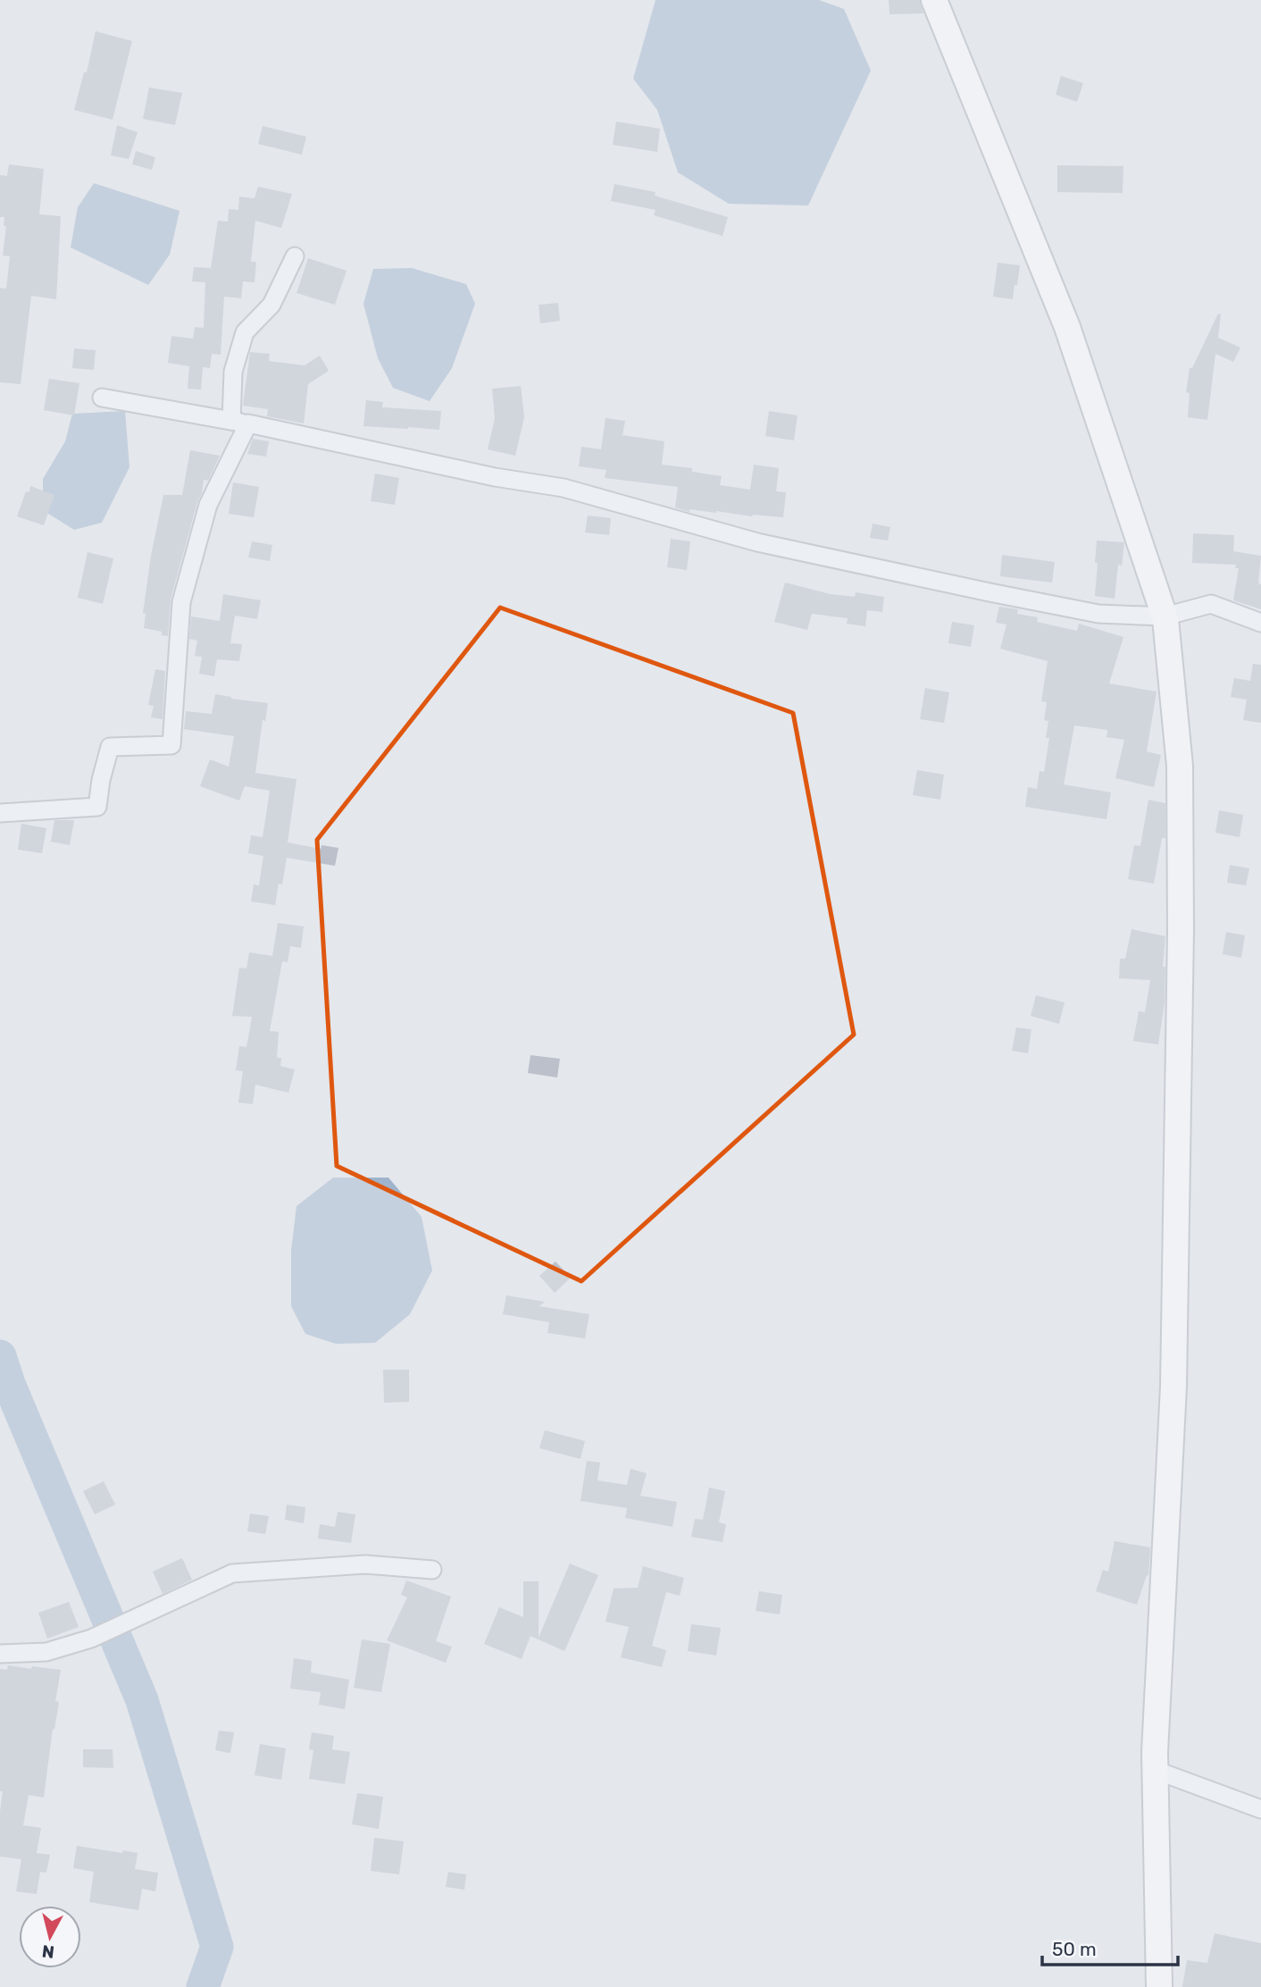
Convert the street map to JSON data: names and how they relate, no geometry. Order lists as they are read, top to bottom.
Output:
{
  "scale_bar": "50 m",
  "north": "bottom"
}
